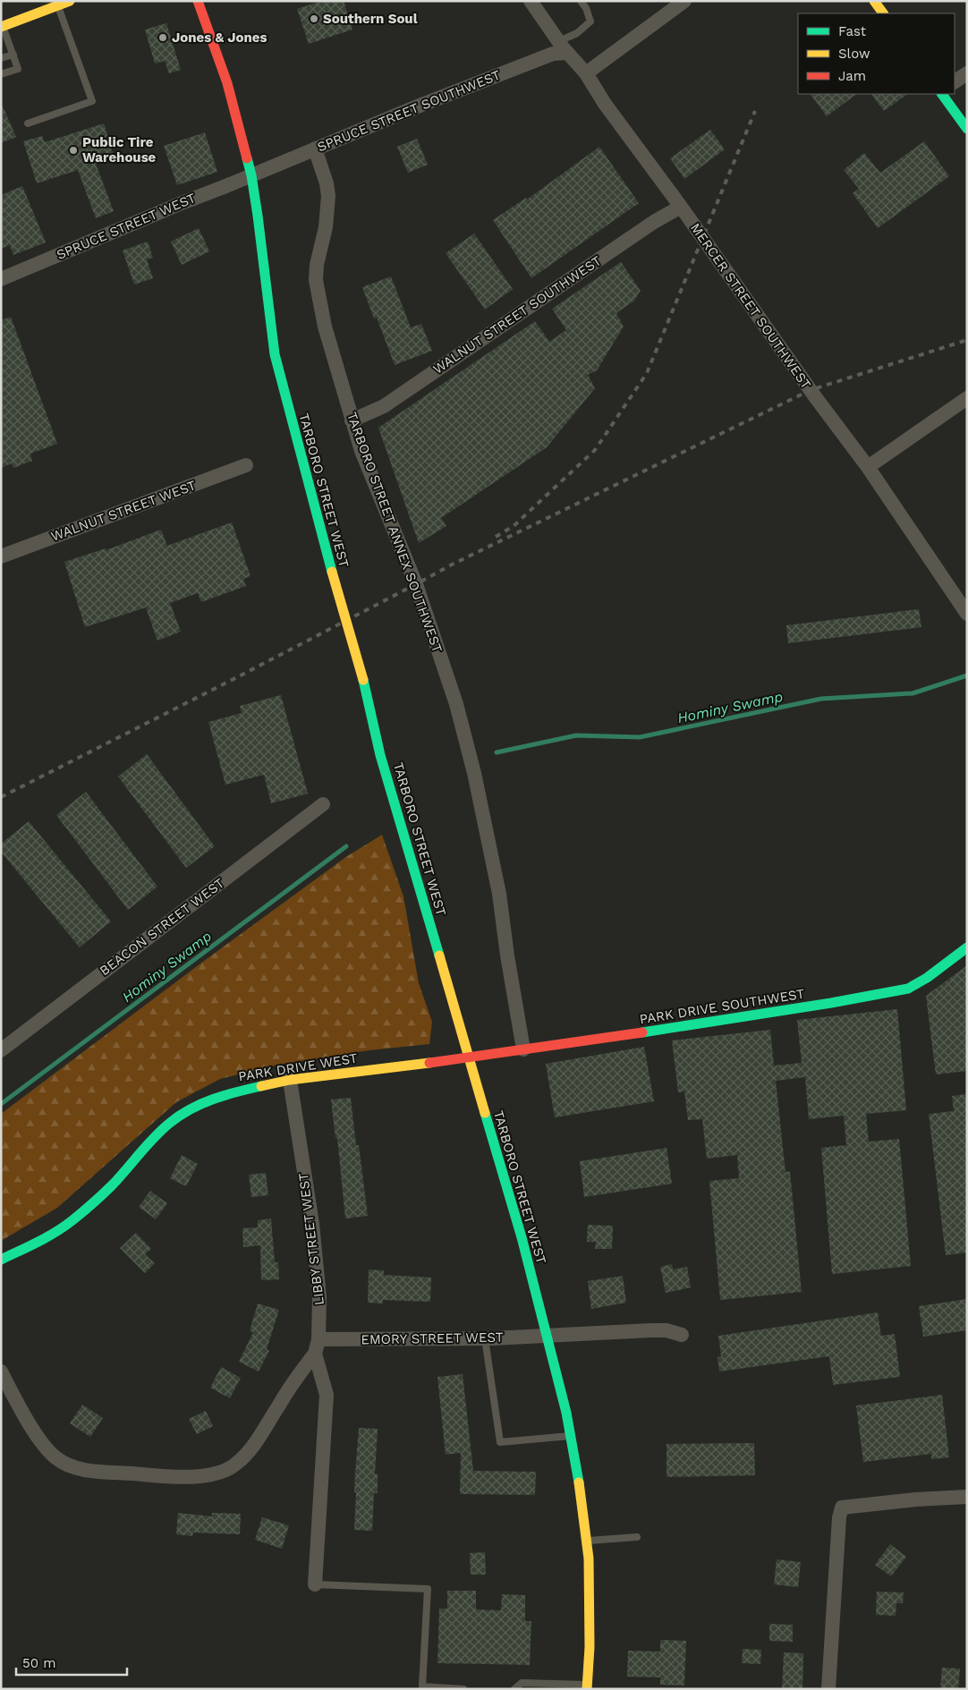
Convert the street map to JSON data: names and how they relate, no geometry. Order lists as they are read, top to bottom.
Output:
{
  "streets": {
    "main road": ["TARBORO STREET WEST", "PARK DRIVE SOUTHWEST", "PARK DRIVE WEST"],
    "street": [
      "SPRUCE STREET SOUTHWEST",
      "SPRUCE STREET WEST",
      "MERCER STREET SOUTHWEST",
      "WALNUT STREET SOUTHWEST",
      "WALNUT STREET WEST",
      "TARBORO STREET ANNEX SOUTHWEST",
      "BEACON STREET WEST",
      "LIBBY STREET WEST",
      "EMORY STREET WEST"
    ]
  },
  "crossings": [
    ["SPRUCE STREET SOUTHWEST", "SPRUCE STREET WEST"],
    ["SPRUCE STREET SOUTHWEST", "MERCER STREET SOUTHWEST"],
    ["SPRUCE STREET SOUTHWEST", "TARBORO STREET WEST"],
    ["SPRUCE STREET SOUTHWEST", "TARBORO STREET ANNEX SOUTHWEST"],
    ["SPRUCE STREET WEST", "TARBORO STREET WEST"],
    ["MERCER STREET SOUTHWEST", "WALNUT STREET SOUTHWEST"],
    ["WALNUT STREET SOUTHWEST", "TARBORO STREET ANNEX SOUTHWEST"],
    ["TARBORO STREET WEST", "PARK DRIVE SOUTHWEST"],
    ["TARBORO STREET WEST", "PARK DRIVE WEST"],
    ["TARBORO STREET WEST", "EMORY STREET WEST"],
    ["TARBORO STREET ANNEX SOUTHWEST", "PARK DRIVE SOUTHWEST"],
    ["PARK DRIVE SOUTHWEST", "PARK DRIVE WEST"],
    ["PARK DRIVE WEST", "LIBBY STREET WEST"],
    ["LIBBY STREET WEST", "EMORY STREET WEST"]
  ],
  "water": ["Hominy Swamp"],
  "places": ["Southern Soul", "Jones & Jones", "Public Tire Warehouse"],
  "legend": ["Fast", "Slow", "Jam"],
  "scale_bar": "50 m"
}
